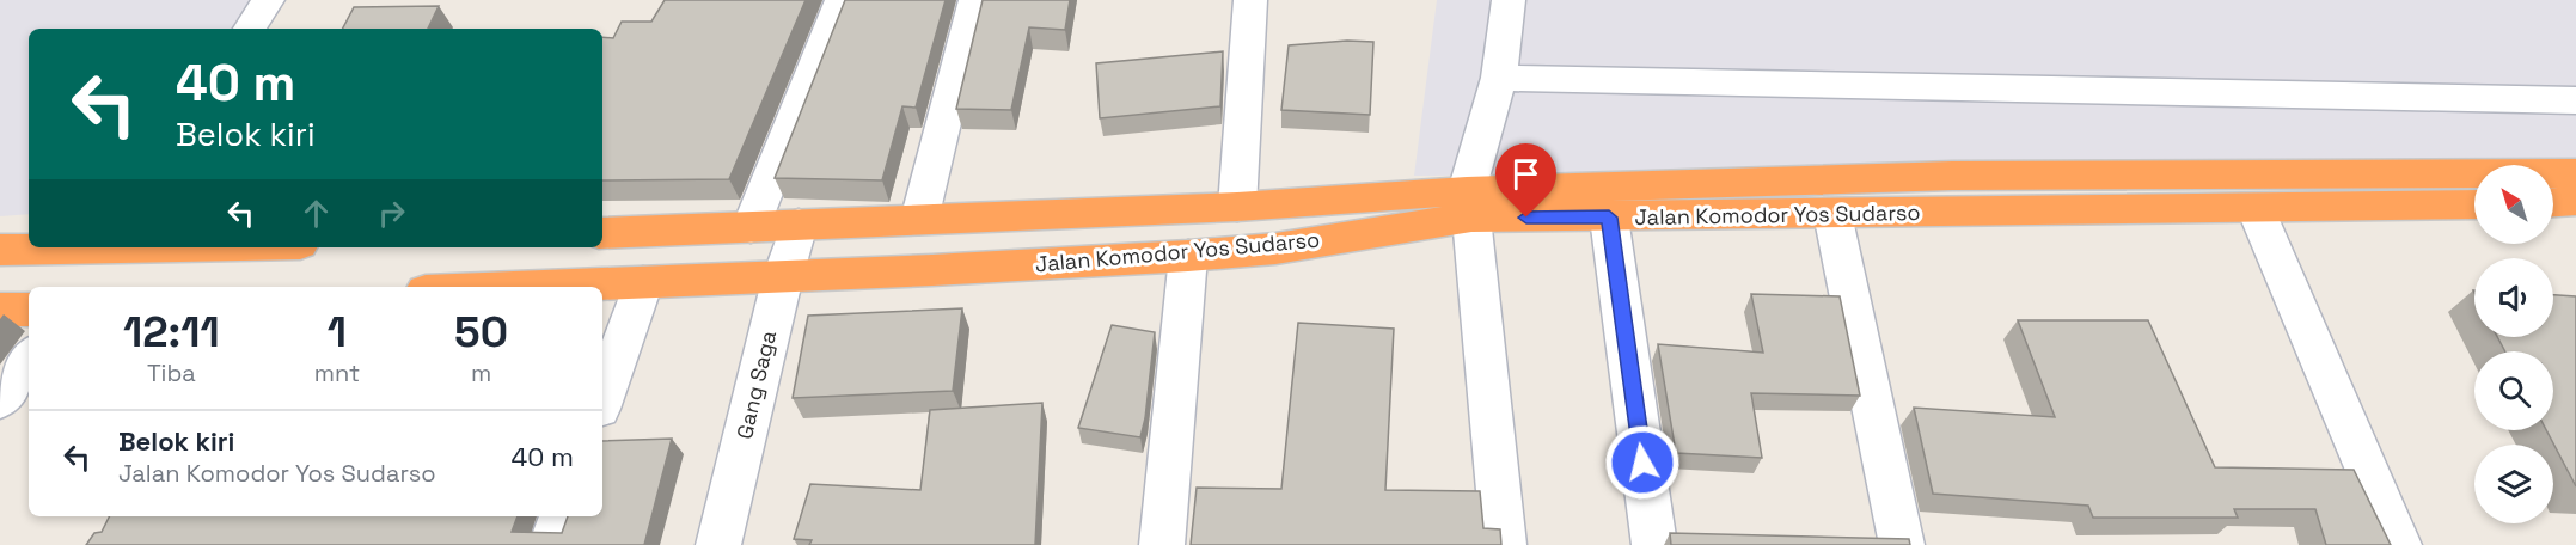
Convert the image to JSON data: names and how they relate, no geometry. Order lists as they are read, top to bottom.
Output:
{
  "streets": {
    "highway": ["Jalan Komodor Yos Sudarso"],
    "street": ["Gang Saga"]
  },
  "crossings": [
    ["Jalan Komodor Yos Sudarso", "Gang Saga"]
  ],
  "north": "top left",
  "page": {
    "turn": ["40 m", "Belok kiri"],
    "eta": [
      "12:11",
      "Tiba",
      "1",
      "mnt",
      "50",
      "m"
    ],
    "list": [
      {
        "name": "Belok kiri",
        "note": "Jalan Komodor Yos Sudarso",
        "value": "40 m"
      }
    ]
  }
}
